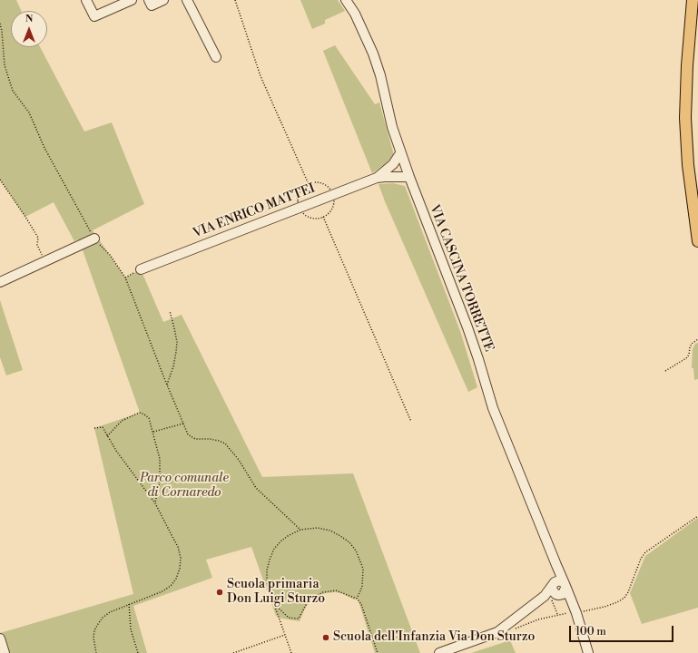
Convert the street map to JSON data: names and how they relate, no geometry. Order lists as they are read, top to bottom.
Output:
{
  "streets": {
    "street": ["VIA ENRICO MATTEI", "VIA CASCINA TORRETTE"]
  },
  "crossings": [
    ["VIA ENRICO MATTEI", "VIA CASCINA TORRETTE"]
  ],
  "parks": ["Parco comunale di Cornaredo"],
  "places": ["Scuola primaria Don Luigi Sturzo", "Scuola dell'Infanzia Via Don Sturzo"],
  "scale_bar": "100 m",
  "north": "top"
}
